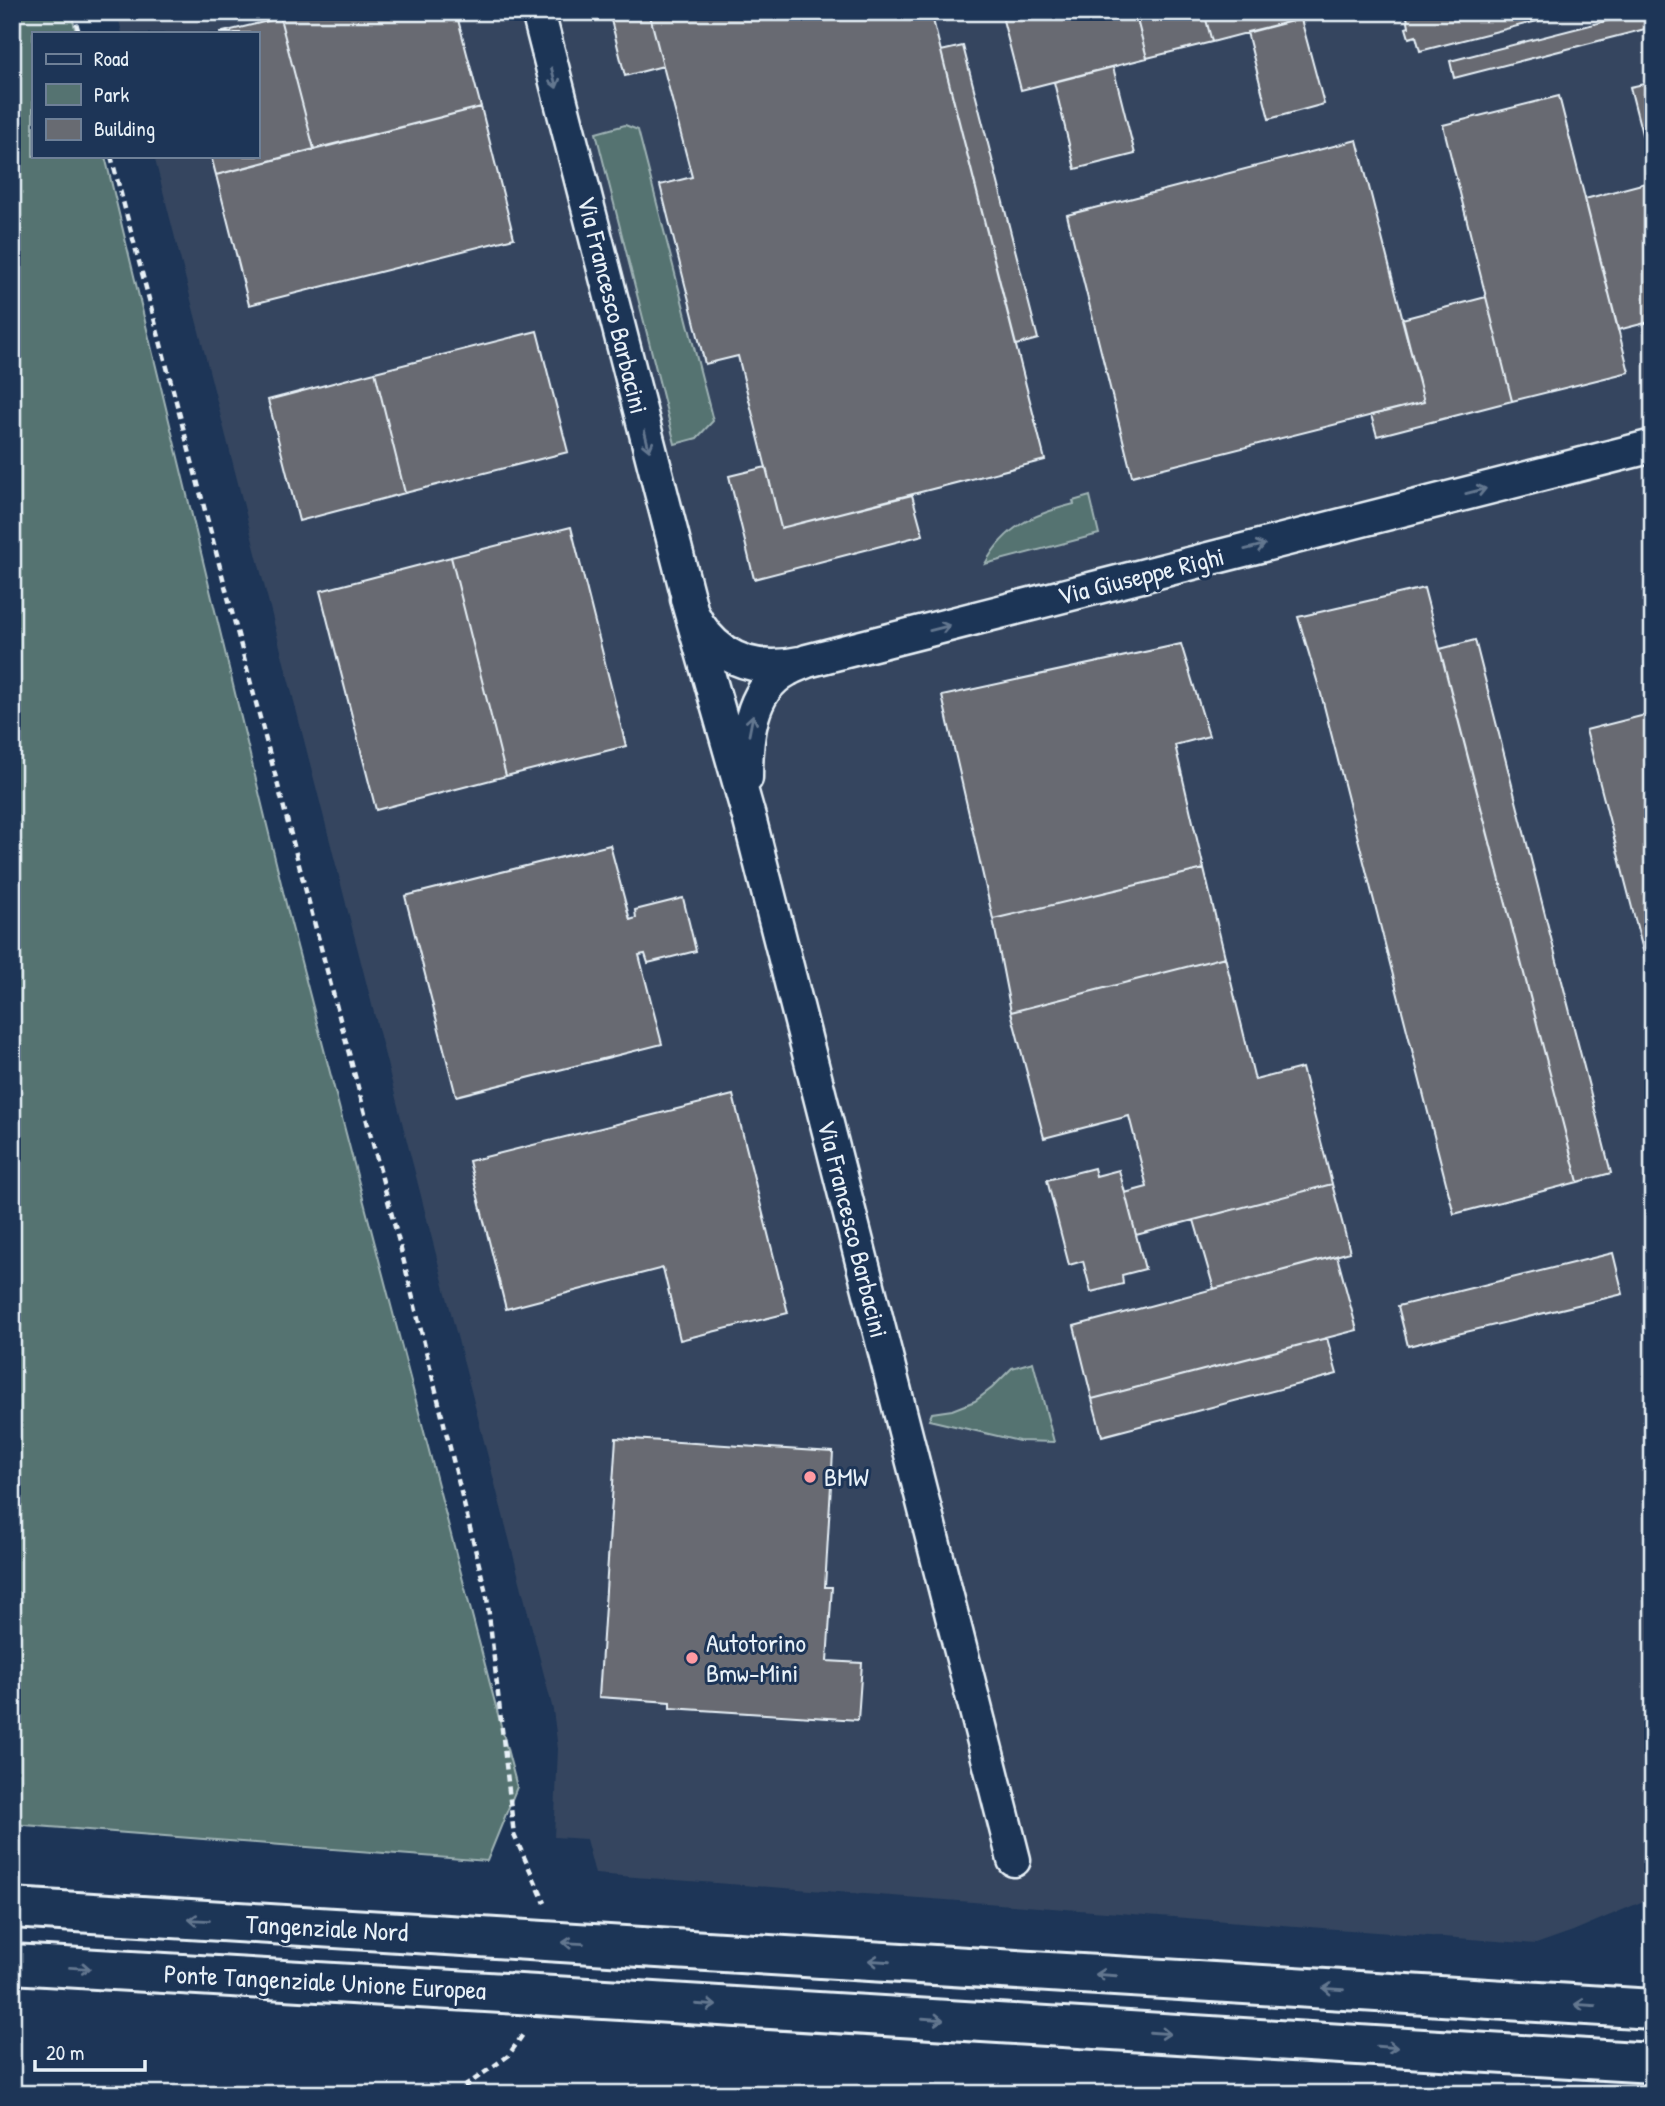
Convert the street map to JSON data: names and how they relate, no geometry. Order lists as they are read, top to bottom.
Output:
{
  "streets": {
    "highway": ["Tangenziale Nord", "Ponte Tangenziale Unione Europea"],
    "street": ["Via Francesco Barbacini", "Via Giuseppe Righi"]
  },
  "crossings": [
    ["Via Francesco Barbacini", "Via Giuseppe Righi"]
  ],
  "one_way": ["Via Giuseppe Righi", "Tangenziale Nord", "Ponte Tangenziale Unione Europea"],
  "places": ["BMW", "Autotorino Bmw-Mini"],
  "legend": ["Road", "Park", "Building"],
  "scale_bar": "20 m"
}
